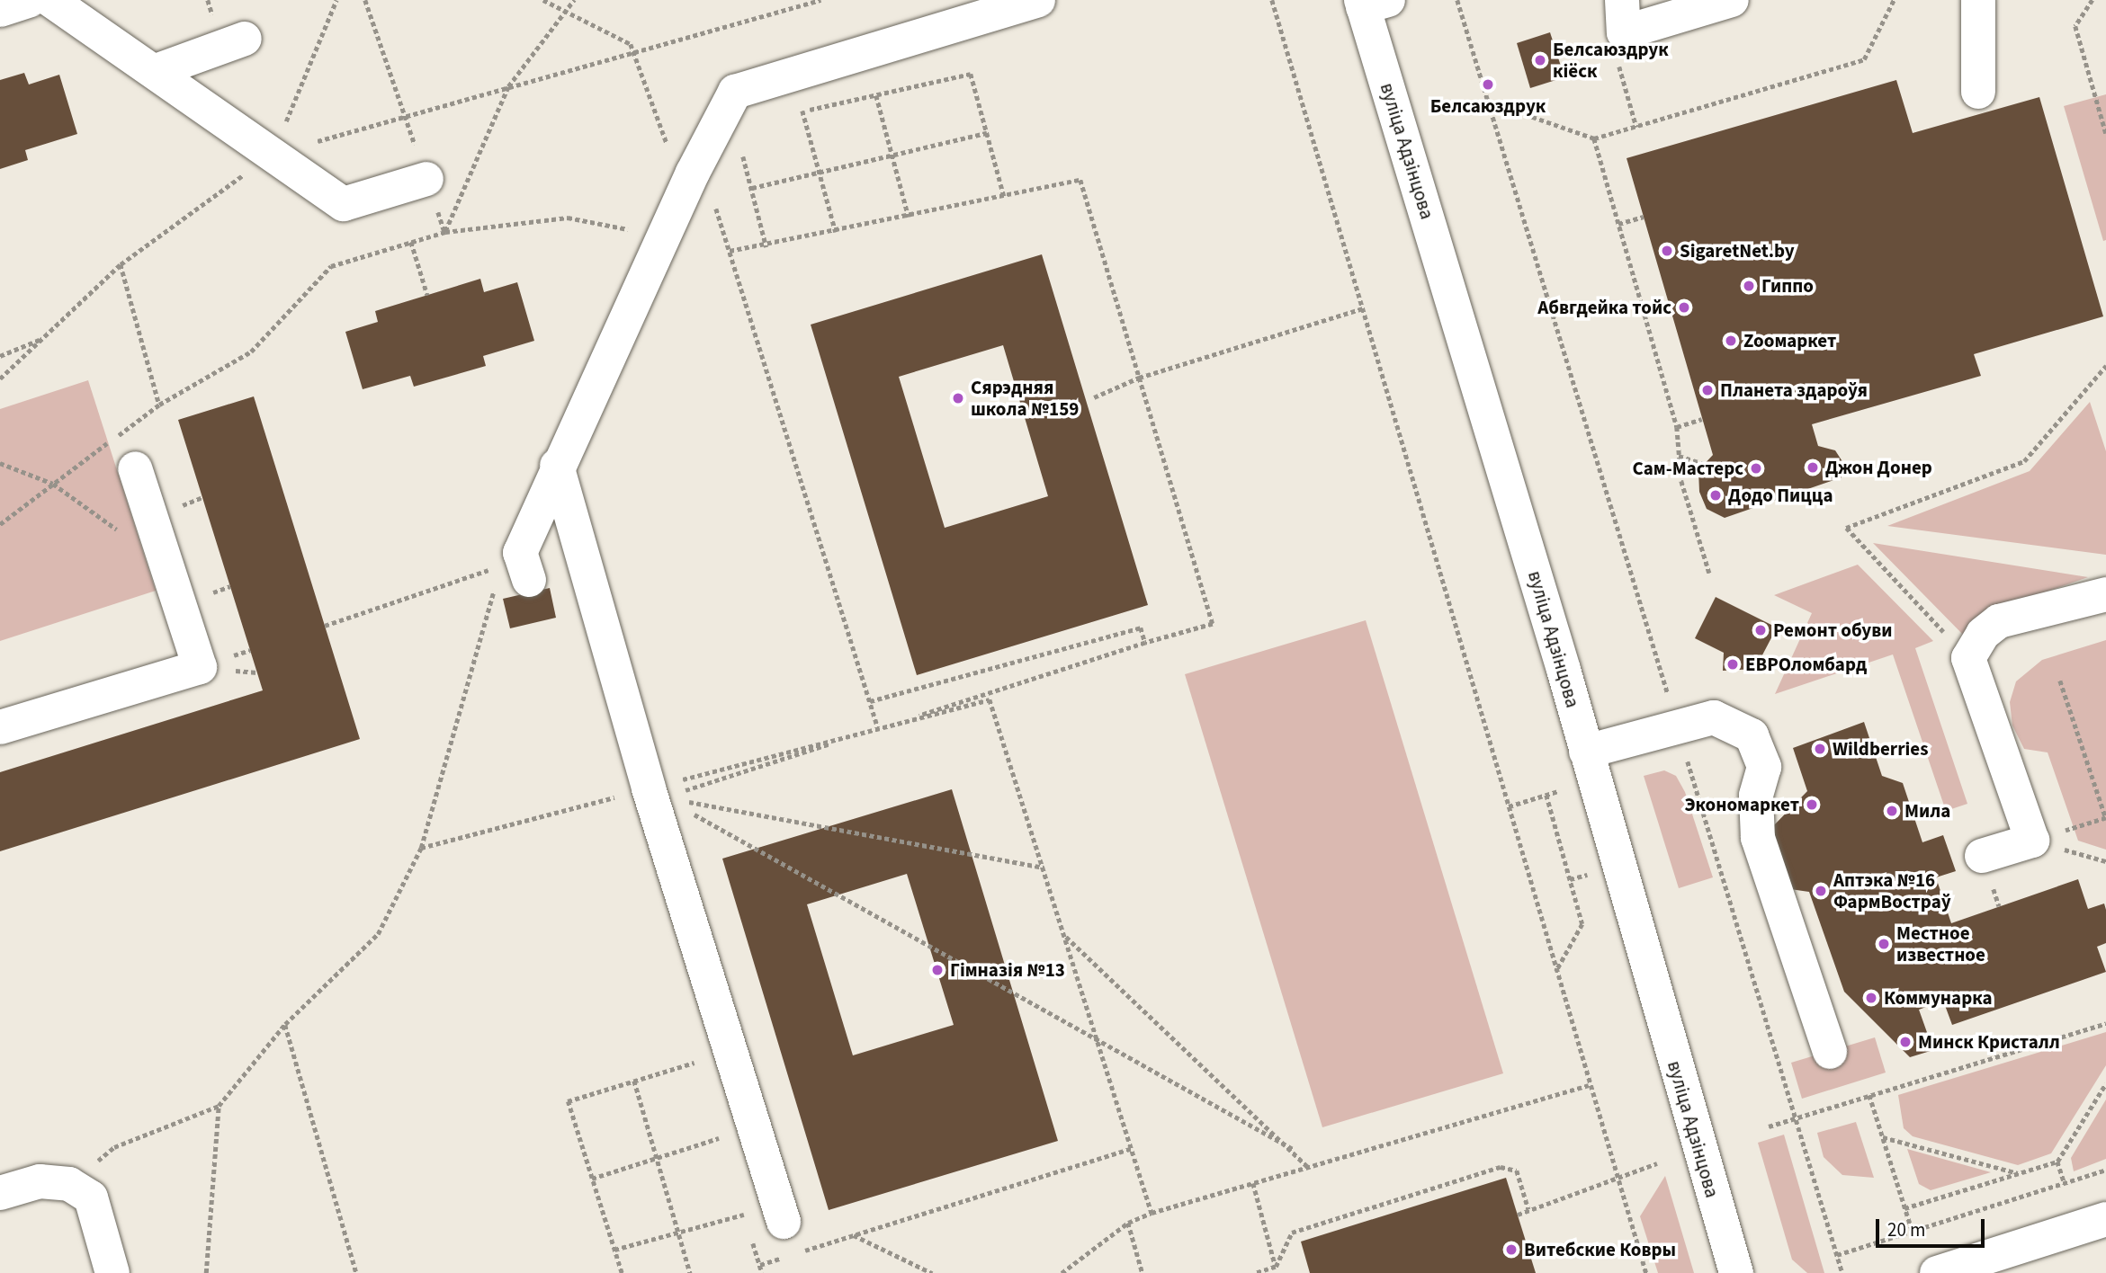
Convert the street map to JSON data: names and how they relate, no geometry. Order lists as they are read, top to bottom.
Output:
{
  "streets": {
    "main road": ["вуліца Адзінцова"]
  },
  "places": [
    "Белсаюздрук кіёск",
    "Белсаюздрук",
    "SigaretNet.by",
    "Гиппо",
    "Абвгдейка тойс",
    "Zooмаркет",
    "Планета здароўя",
    "Сярэдняя школа №159",
    "Джон Донер",
    "Сам-Мастерс",
    "Додо Пицца",
    "Ремонт обуви",
    "ЕВРОломбард",
    "Wildberries",
    "Экономаркет",
    "Мила",
    "Аптэка №16 ФармВостраў",
    "Местное известное",
    "Гімназія №13",
    "Коммунарка",
    "Минск Кристалл",
    "Витебские Ковры"
  ],
  "scale_bar": "20 m"
}
